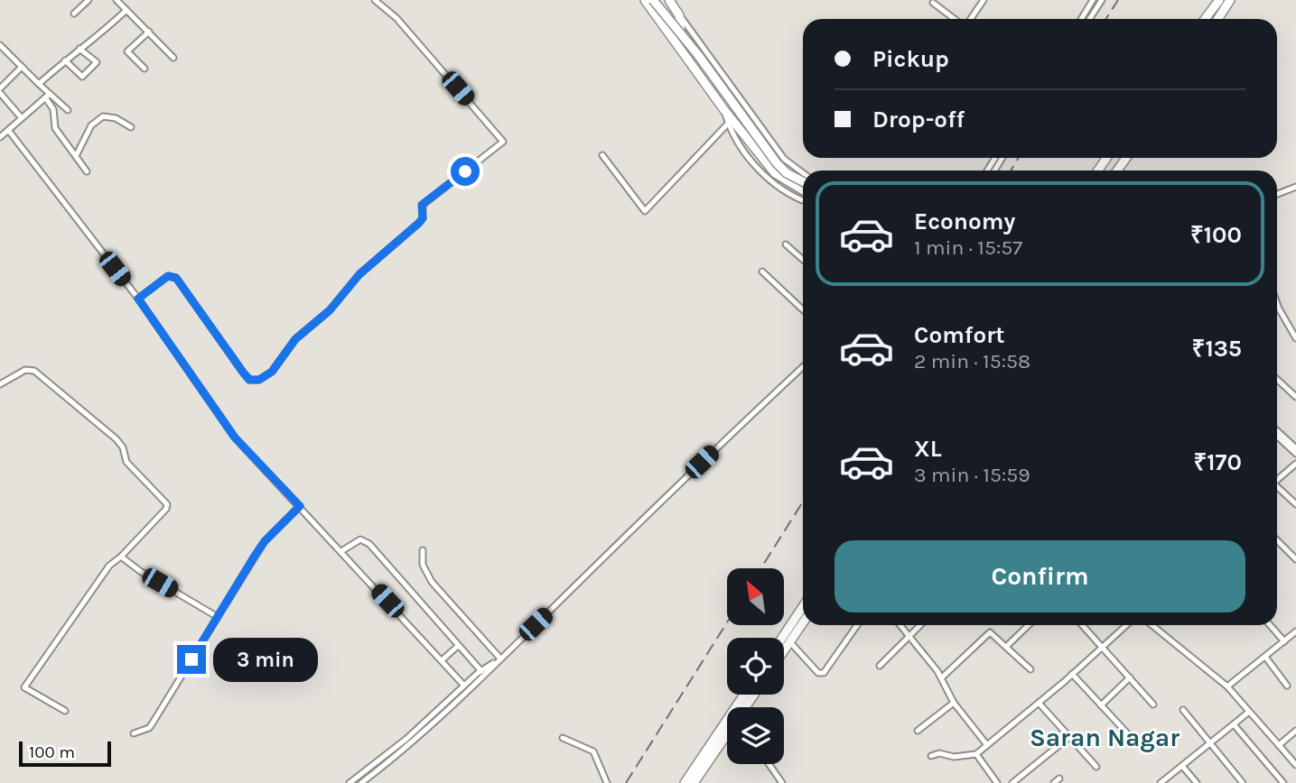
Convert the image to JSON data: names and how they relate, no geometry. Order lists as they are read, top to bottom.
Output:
{
  "districts": ["Saran Nagar"],
  "scale_bar": "100 m",
  "north": "top left",
  "page": {
    "banner": ["Pickup", "Drop-off"],
    "list": [
      {
        "name": "Economy",
        "note": "1 min · 15:57",
        "value": "₹100"
      },
      {
        "name": "Comfort",
        "note": "2 min · 15:58",
        "value": "₹135"
      },
      {
        "name": "XL",
        "note": "3 min · 15:59",
        "value": "₹170"
      }
    ],
    "buttons": "Confirm",
    "bubble": "3 min",
    "scale": "100 m"
  }
}
